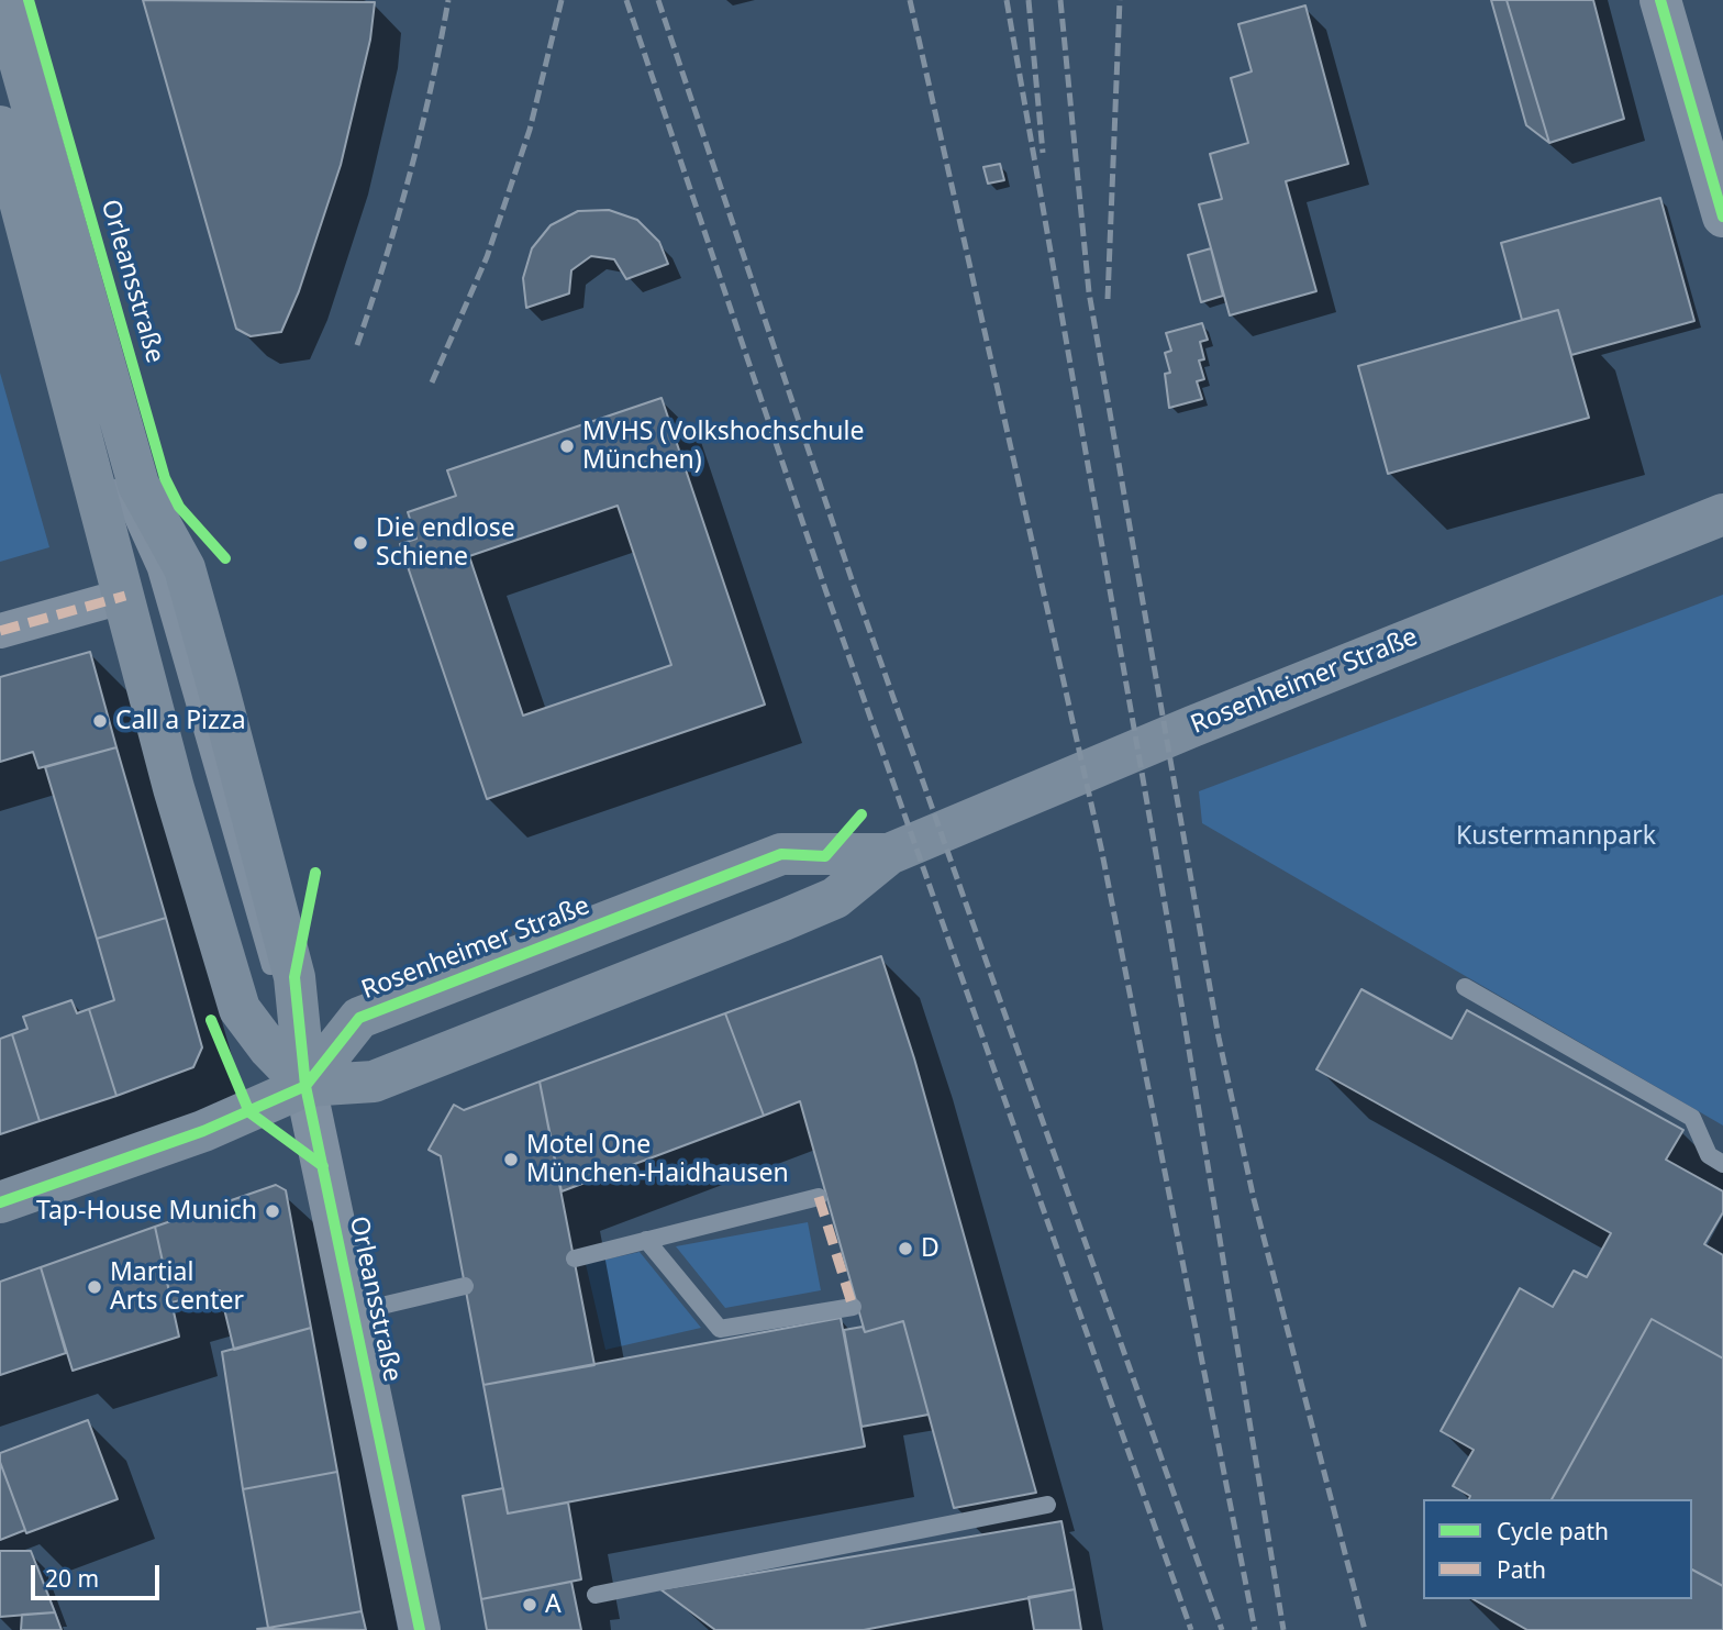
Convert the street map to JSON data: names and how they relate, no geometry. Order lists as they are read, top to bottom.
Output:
{
  "streets": {
    "main road": ["Orleansstraße", "Rosenheimer Straße"]
  },
  "crossings": [
    ["Orleansstraße", "Rosenheimer Straße"]
  ],
  "parks": ["Kustermannpark"],
  "places": [
    "MVHS (Volkshochschule München)",
    "Die endlose Schiene",
    "Call a Pizza",
    "Motel One München-Haidhausen",
    "Tap-House Munich",
    "D",
    "Martial Arts Center",
    "A"
  ],
  "legend": ["Cycle path", "Path"],
  "scale_bar": "20 m"
}
